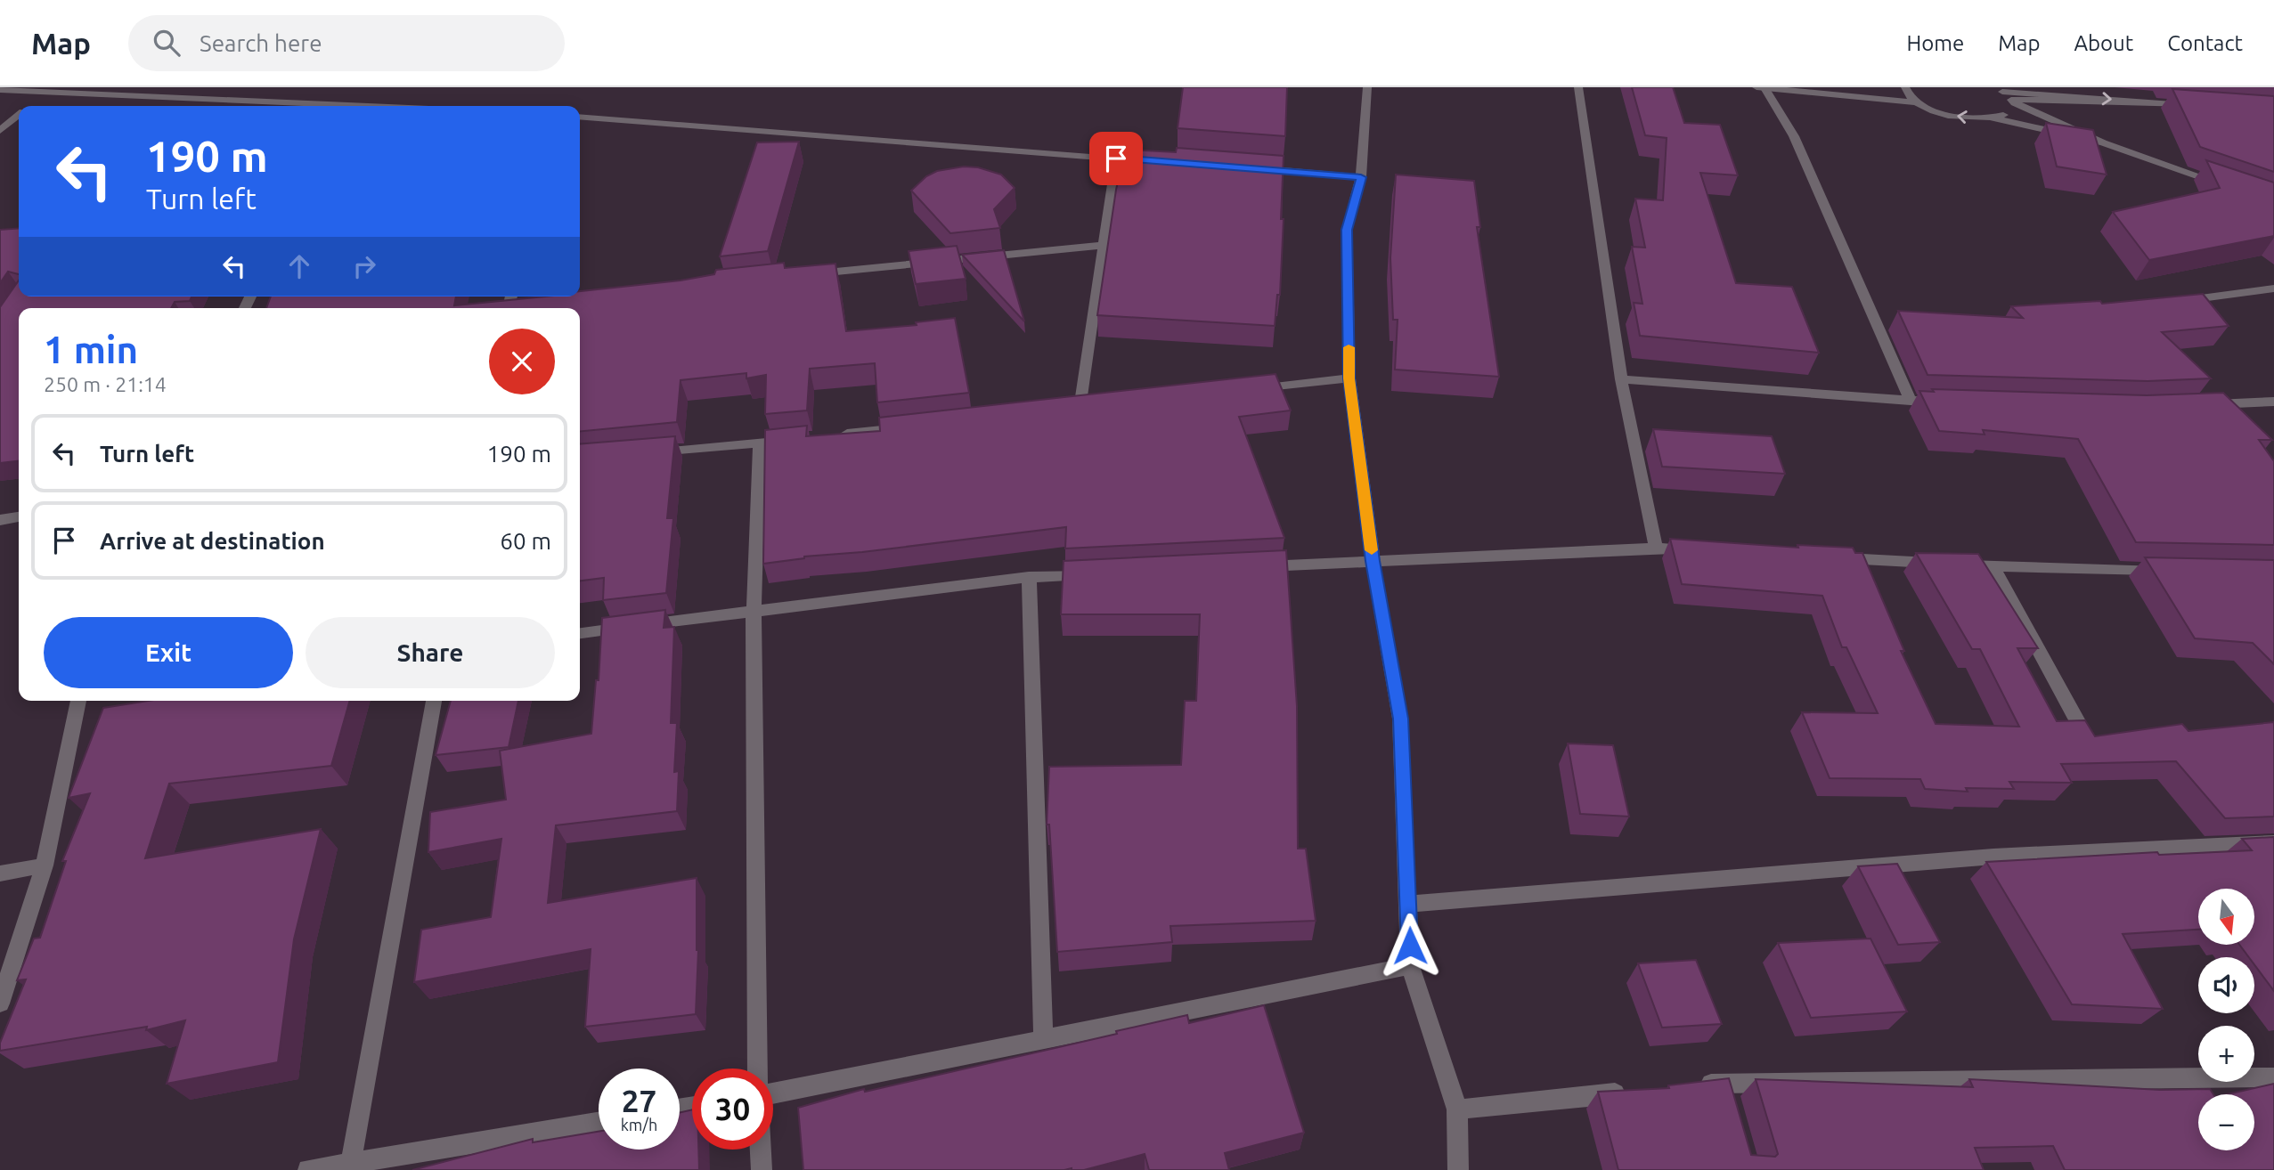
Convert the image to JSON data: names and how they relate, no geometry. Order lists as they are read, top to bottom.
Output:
{
  "north": "bottom",
  "page": {
    "header": "Map",
    "search": "Search here",
    "nav": [
      "Home",
      "Map",
      "About",
      "Contact"
    ],
    "turn": ["190 m", "Turn left"],
    "heading": ["1 min", "250 m · 21:14"],
    "list": [
      {
        "name": "Turn left",
        "value": "190 m"
      },
      {
        "name": "Arrive at destination",
        "value": "60 m"
      }
    ],
    "buttons": ["Exit", "Share"],
    "map_buttons": ["+", "−"],
    "speed": "27 km/h",
    "limit": "30"
  }
}
